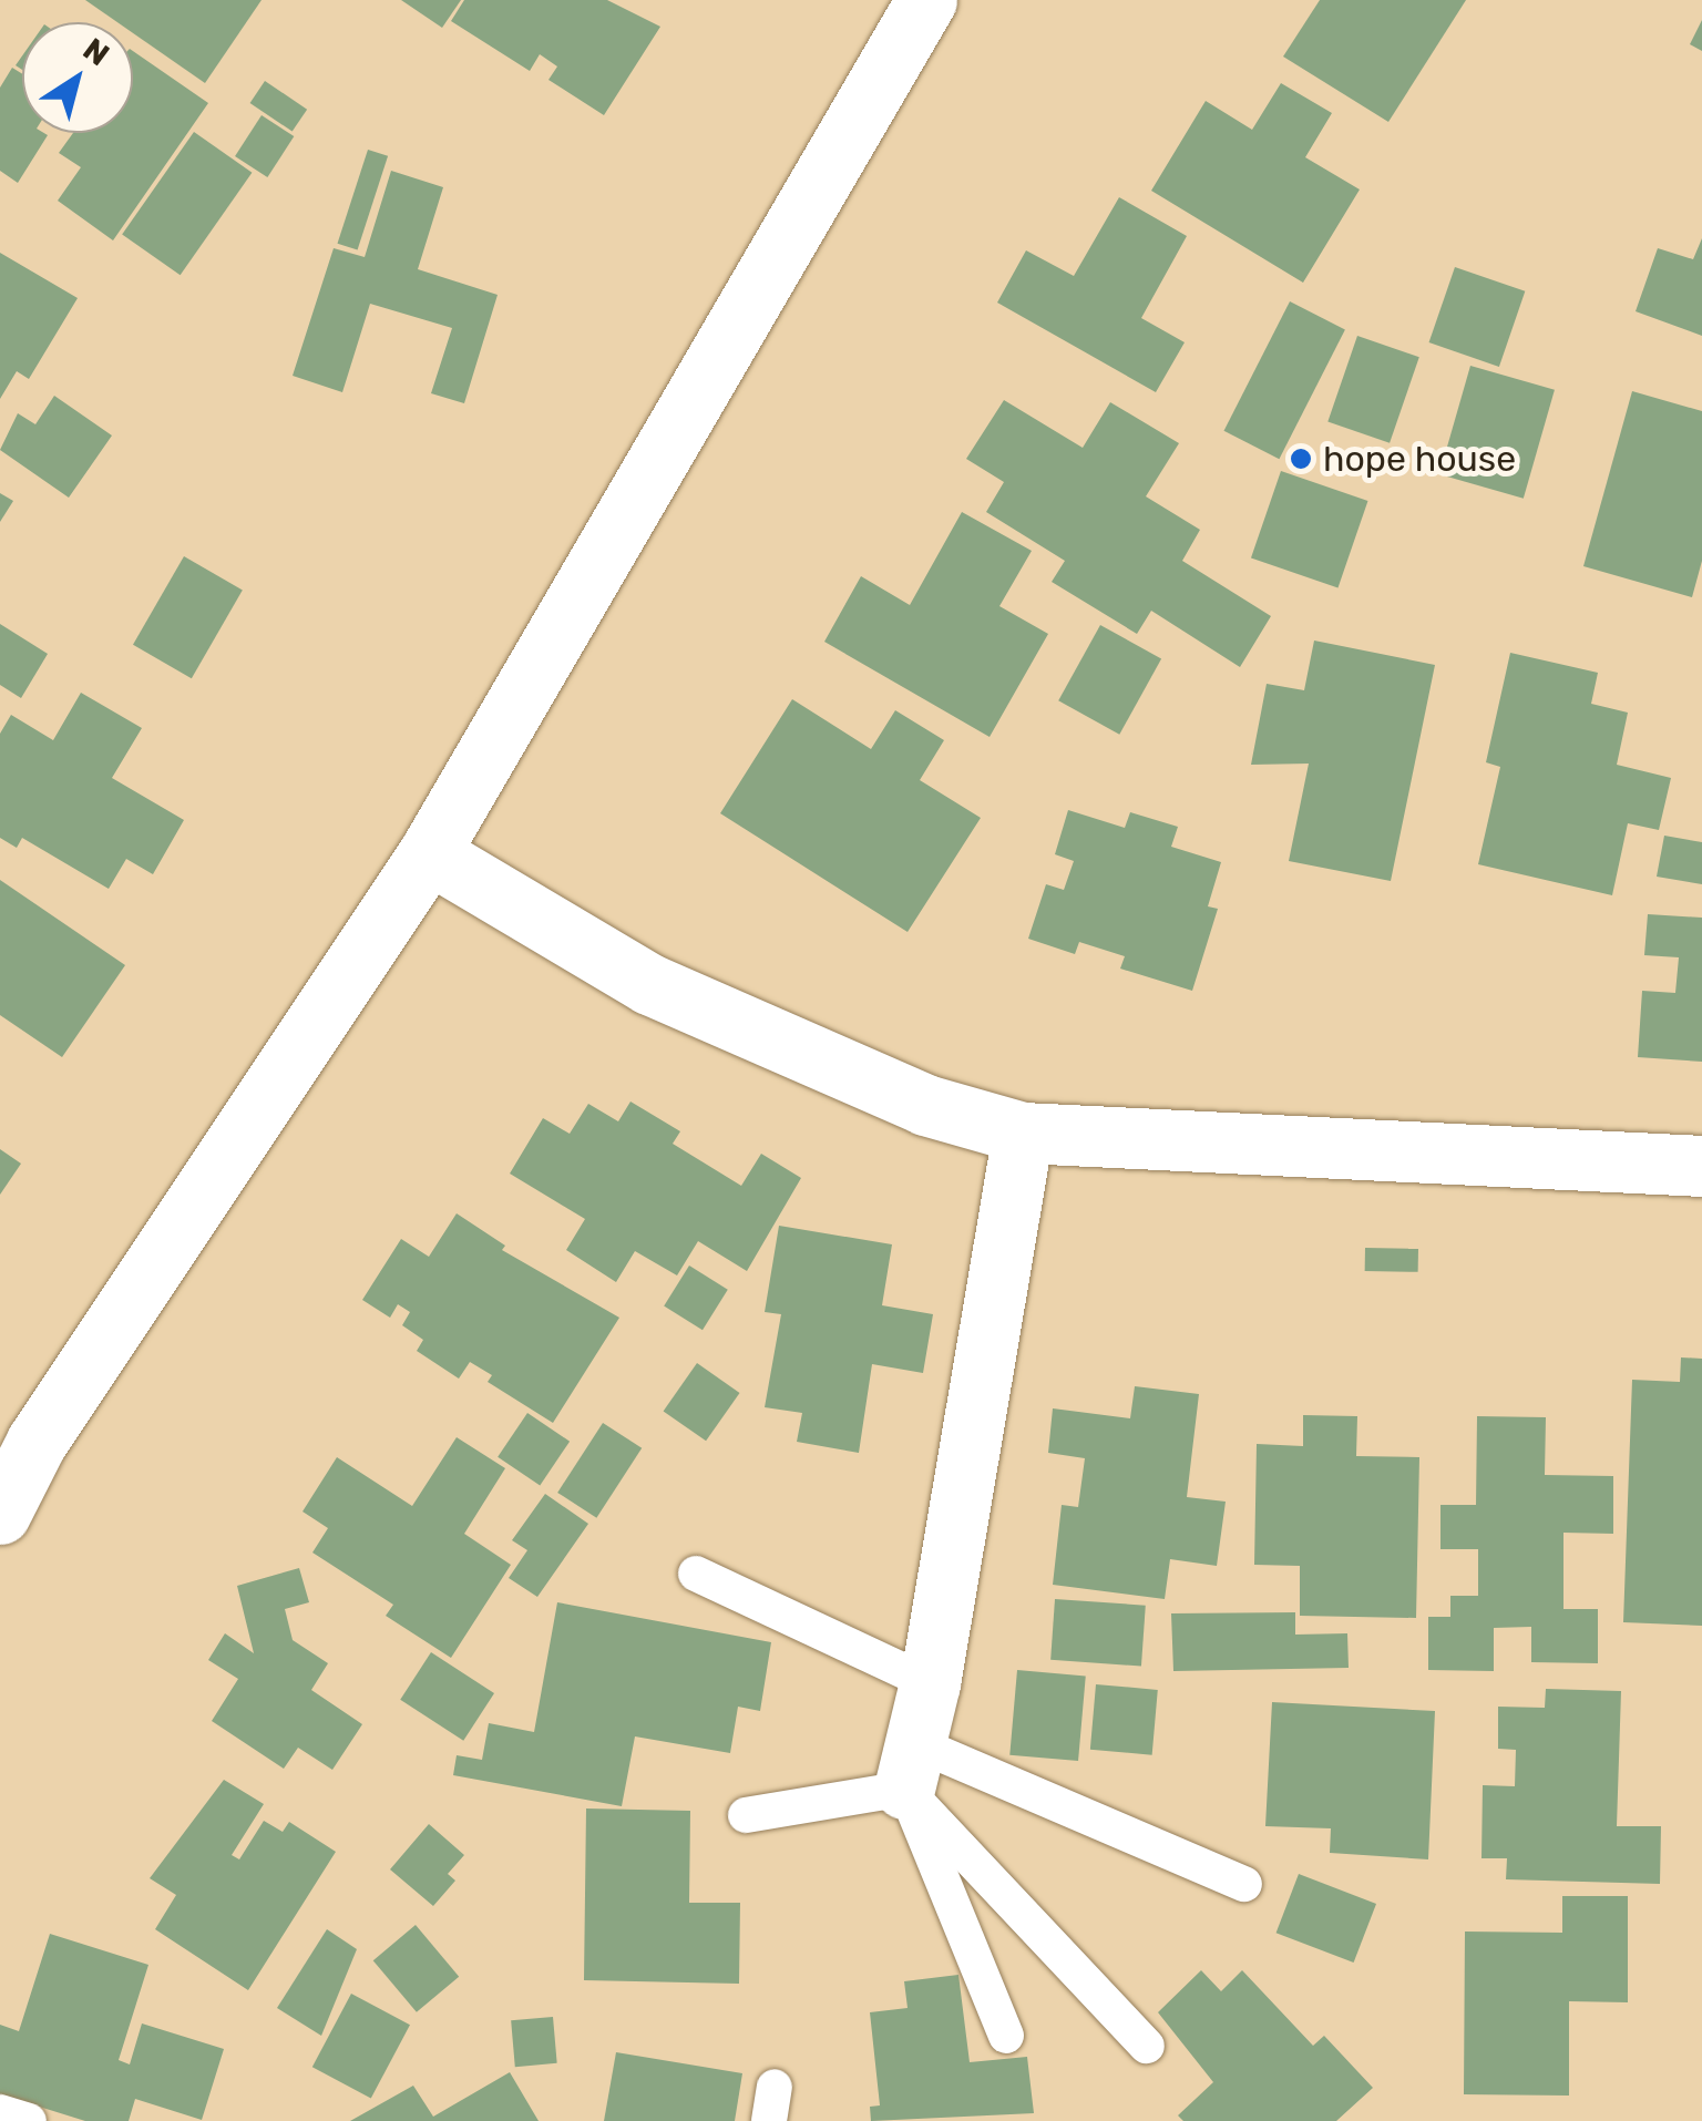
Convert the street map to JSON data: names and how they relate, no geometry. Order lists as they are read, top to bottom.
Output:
{
  "places": ["hope house"],
  "north": "top right"
}
